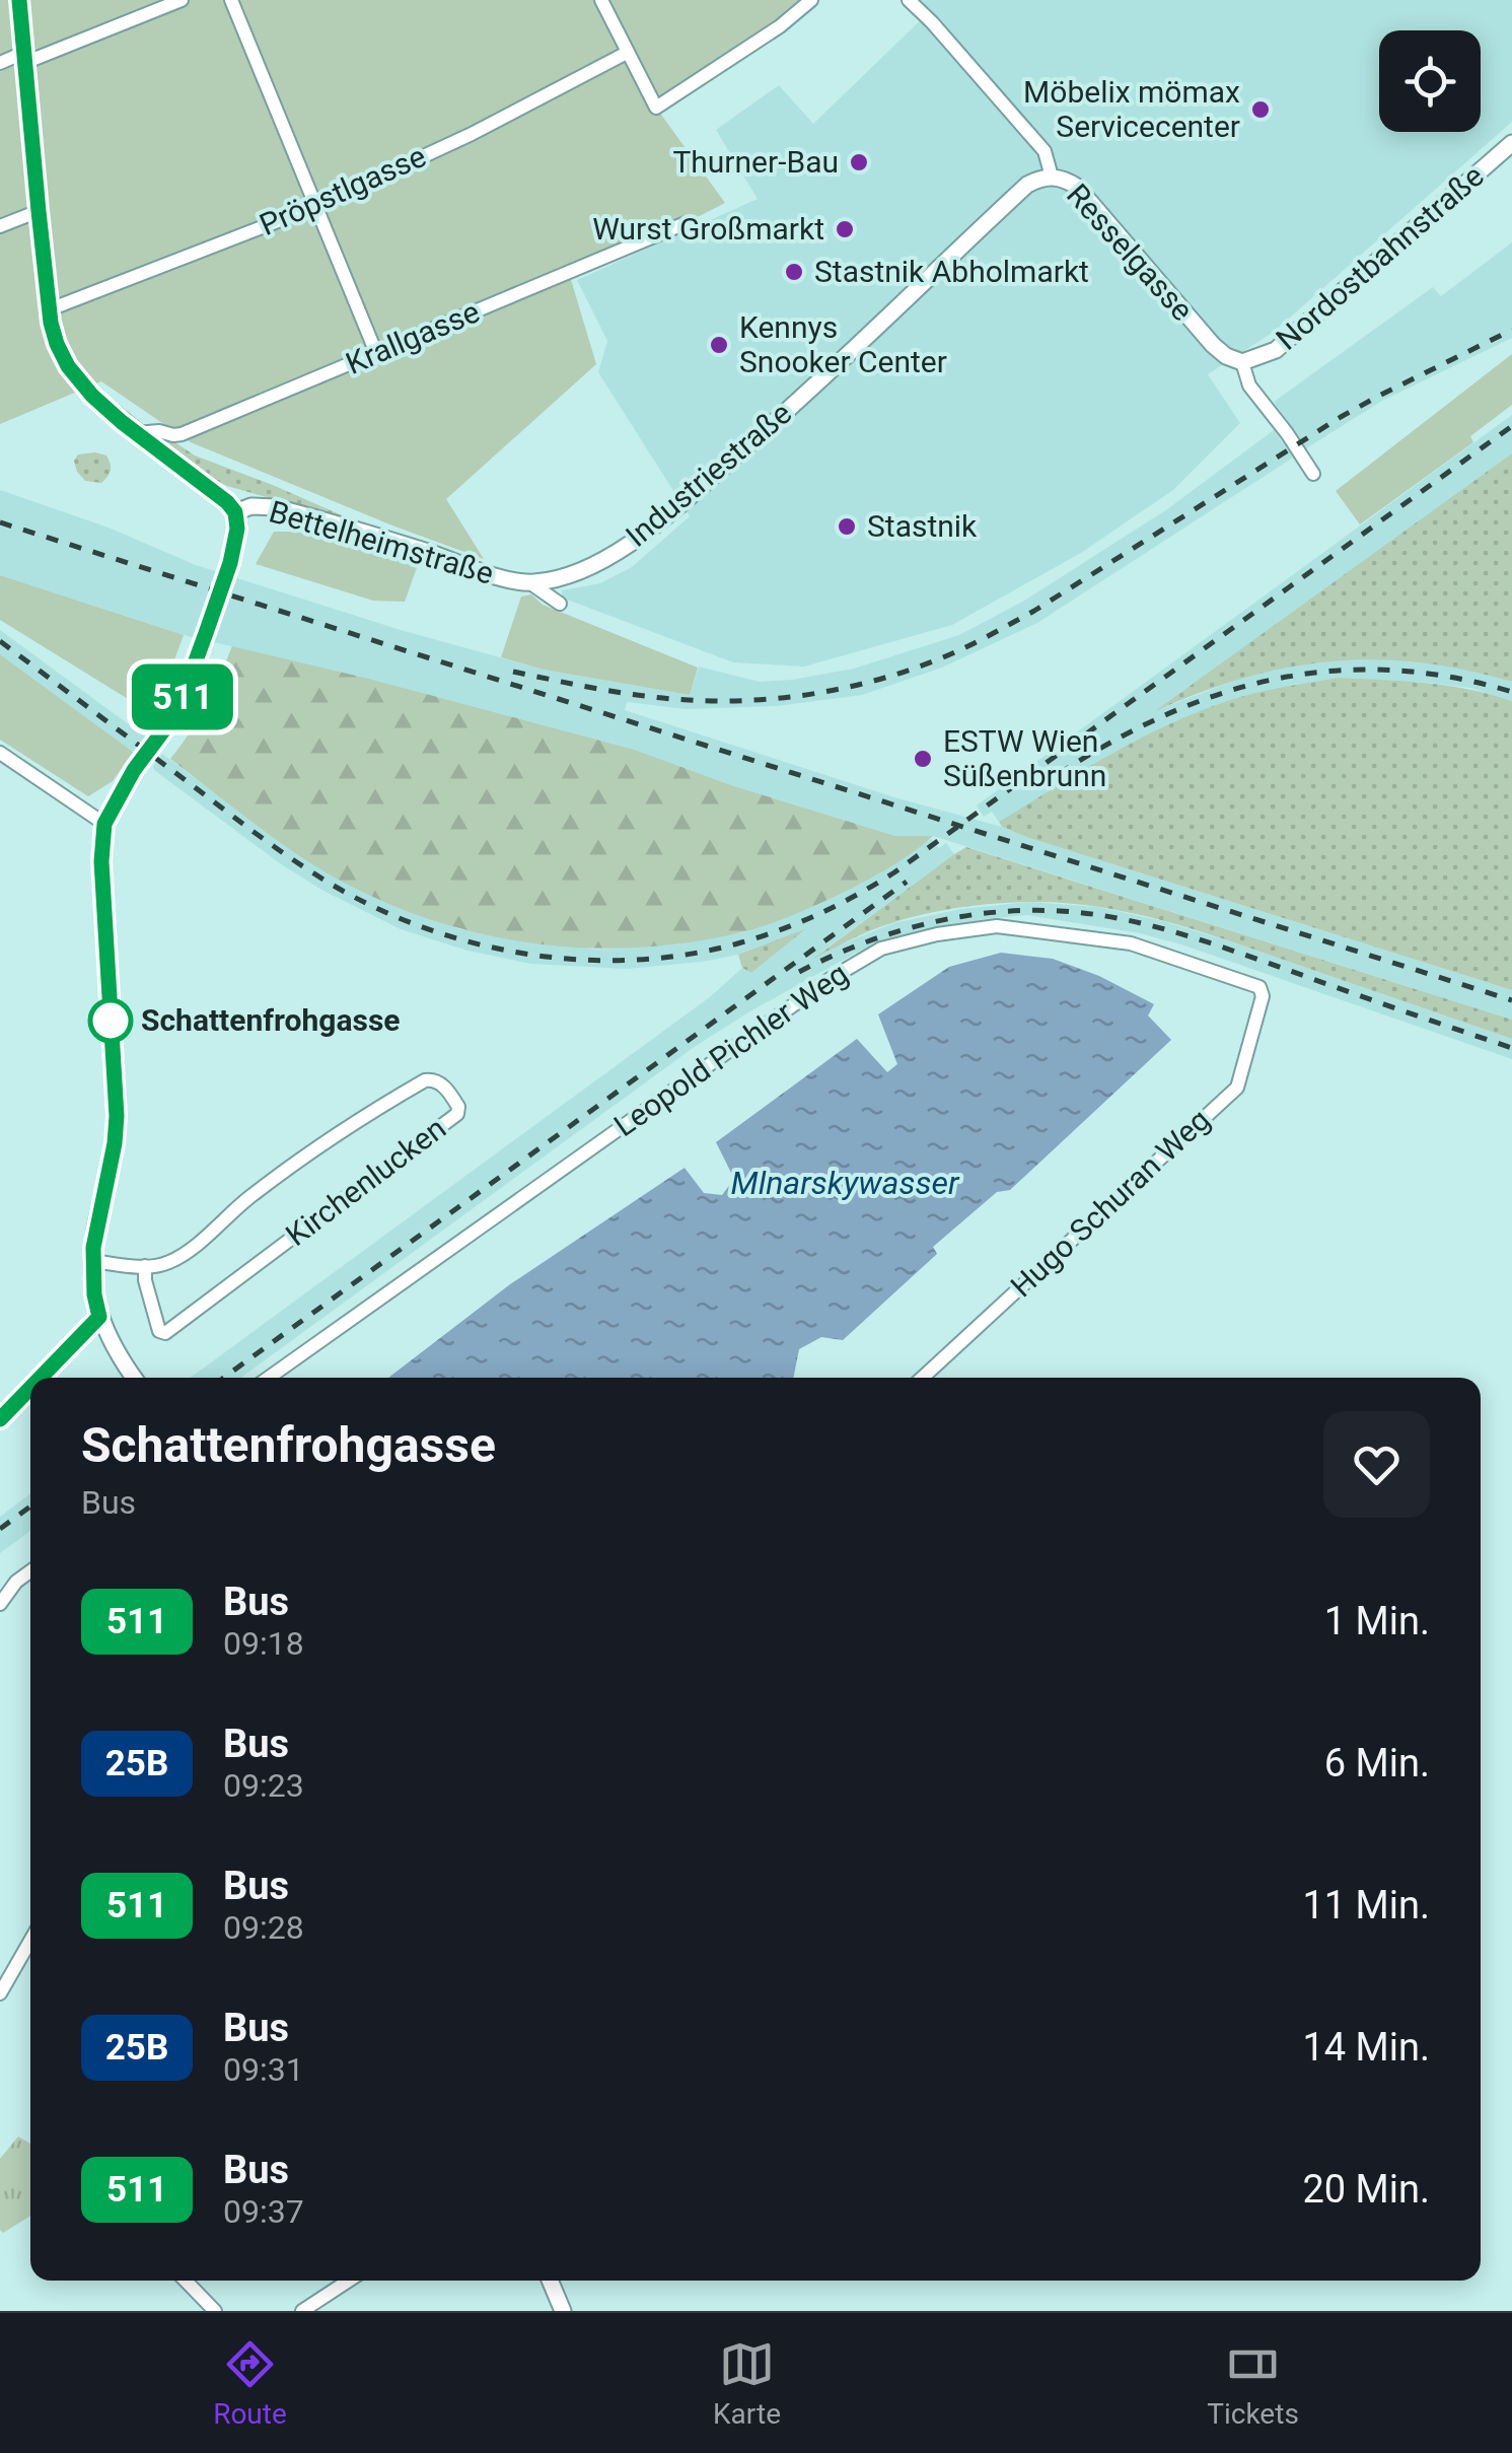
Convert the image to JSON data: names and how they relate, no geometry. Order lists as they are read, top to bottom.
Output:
{
  "streets": {
    "street": [
      "Pröpstlgasse",
      "Resselgasse",
      "Nordostbahnstraße",
      "Krallgasse",
      "Industriestraße",
      "Bettelheimstraße",
      "Leopold Pichler Weg",
      "Kirchenlucken",
      "Hugo Schuran Weg"
    ]
  },
  "crossings": [
    ["Pröpstlgasse", "Bettelheimstraße"],
    ["Resselgasse", "Nordostbahnstraße"],
    ["Resselgasse", "Industriestraße"],
    ["Krallgasse", "Bettelheimstraße"],
    ["Industriestraße", "Bettelheimstraße"],
    ["Leopold Pichler Weg", "Hugo Schuran Weg"]
  ],
  "water": ["Mlnarskywasser"],
  "places": [
    "Möbelix mömax Servicecenter",
    "Thurner-Bau",
    "Wurst Großmarkt",
    "Stastnik Abholmarkt",
    "Kennys Snooker Center",
    "Stastnik",
    "ESTW Wien Süßenbrunn",
    "Schattenfrohgasse"
  ],
  "lines": ["bus line 511"],
  "page": {
    "on_map": "511",
    "heading": ["Schattenfrohgasse", "Bus"],
    "list": [
      {
        "mark": "511",
        "name": "Bus",
        "note": "09:18",
        "value": "1 Min."
      },
      {
        "mark": "25B",
        "name": "Bus",
        "note": "09:23",
        "value": "6 Min."
      },
      {
        "mark": "511",
        "name": "Bus",
        "note": "09:28",
        "value": "11 Min."
      },
      {
        "mark": "25B",
        "name": "Bus",
        "note": "09:31",
        "value": "14 Min."
      },
      {
        "mark": "511",
        "name": "Bus",
        "note": "09:37",
        "value": "20 Min."
      }
    ],
    "tabs": ["Route", "Karte", "Tickets"]
  }
}
